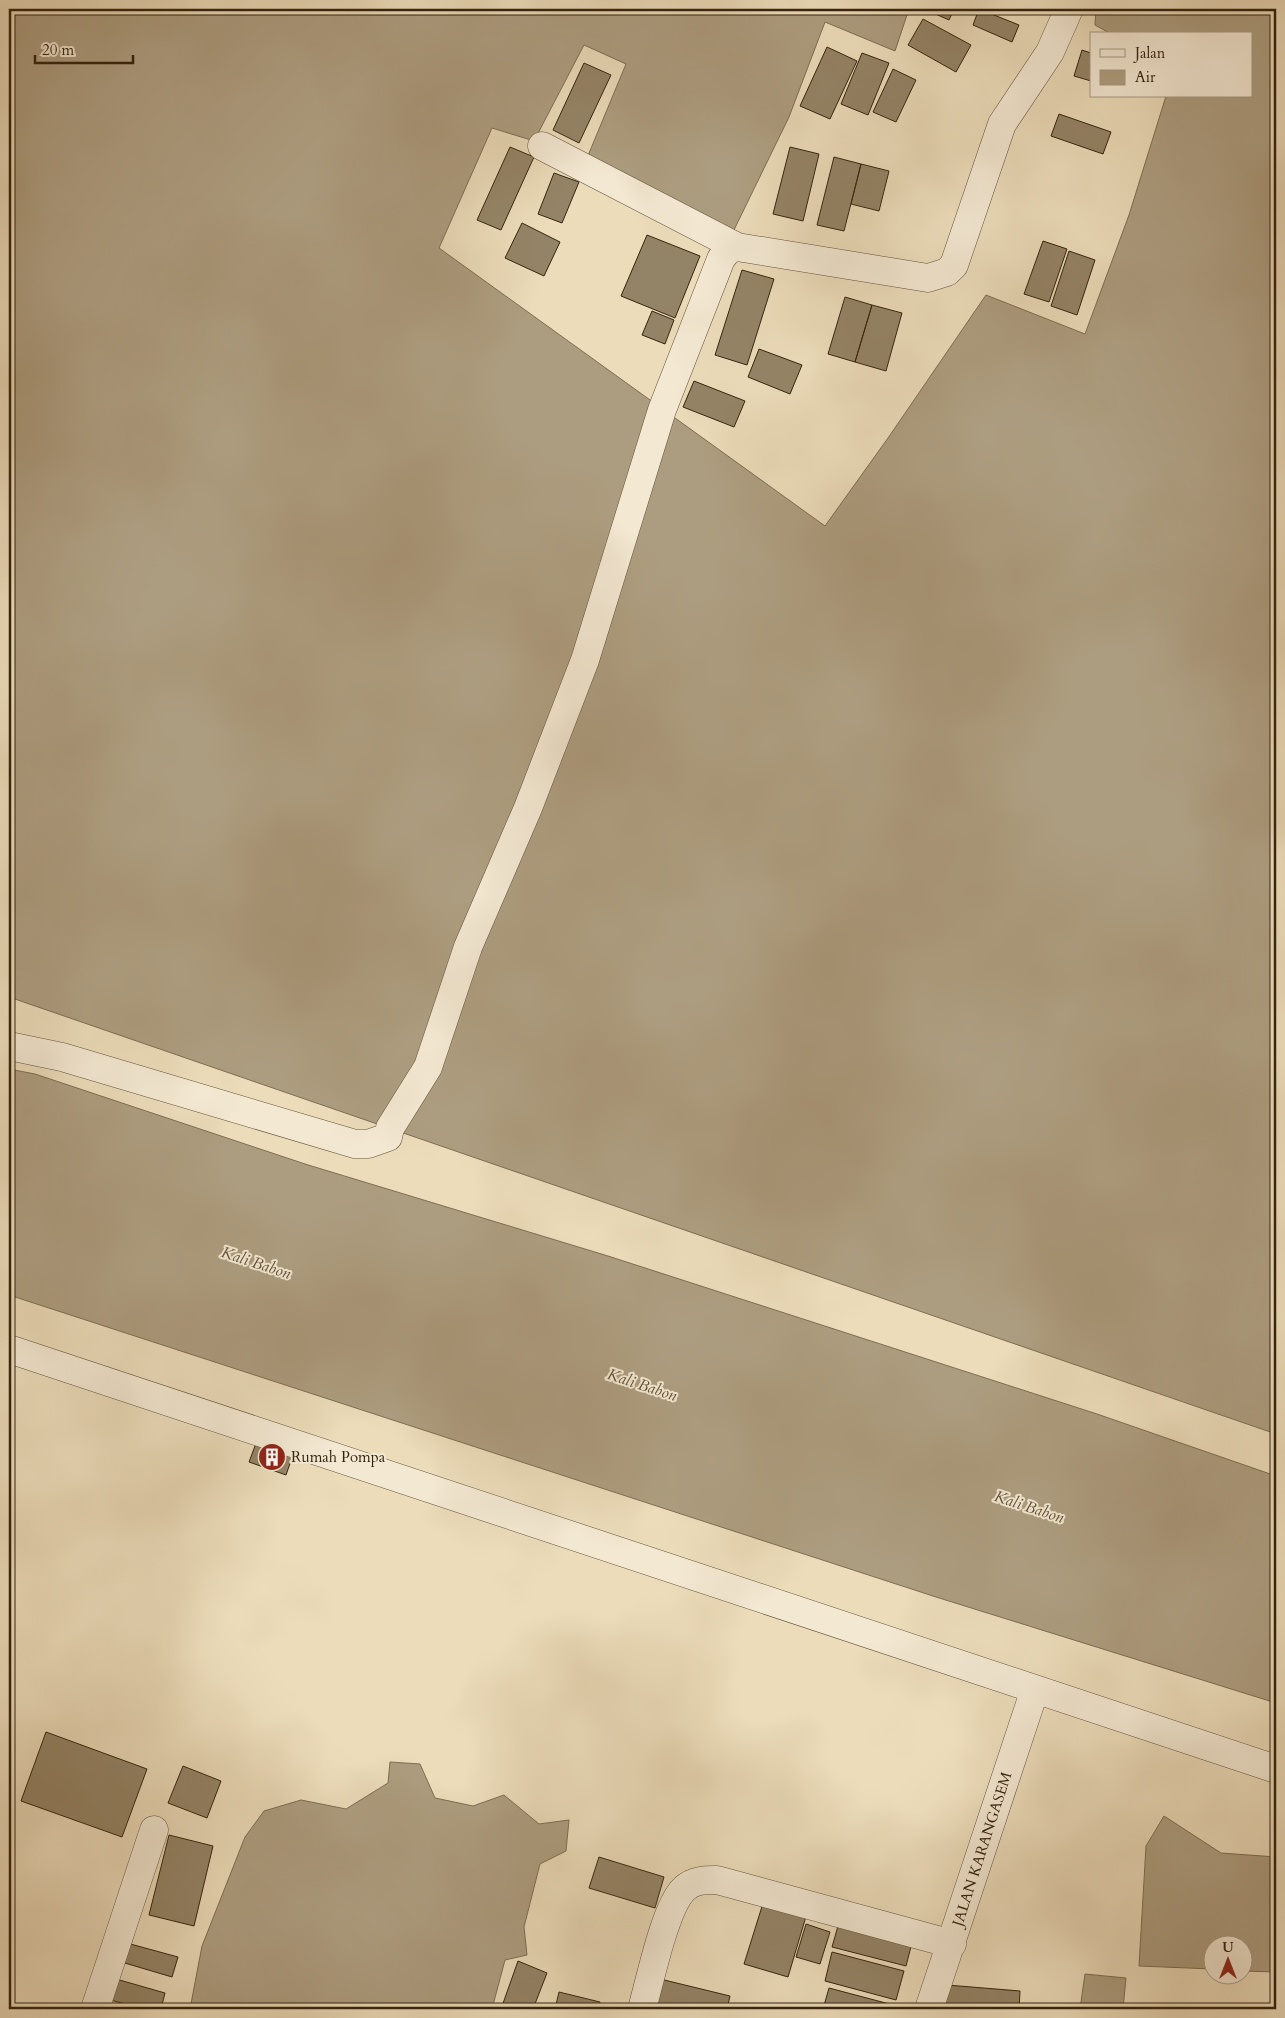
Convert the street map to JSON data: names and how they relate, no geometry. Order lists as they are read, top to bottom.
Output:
{
  "streets": {
    "street": ["JALAN KARANGASEM"]
  },
  "water": ["Kali Babon"],
  "places": {
    "building": ["Rumah Pompa"]
  },
  "legend": ["Jalan", "Air"],
  "scale_bar": "20 m",
  "north": "top"
}
